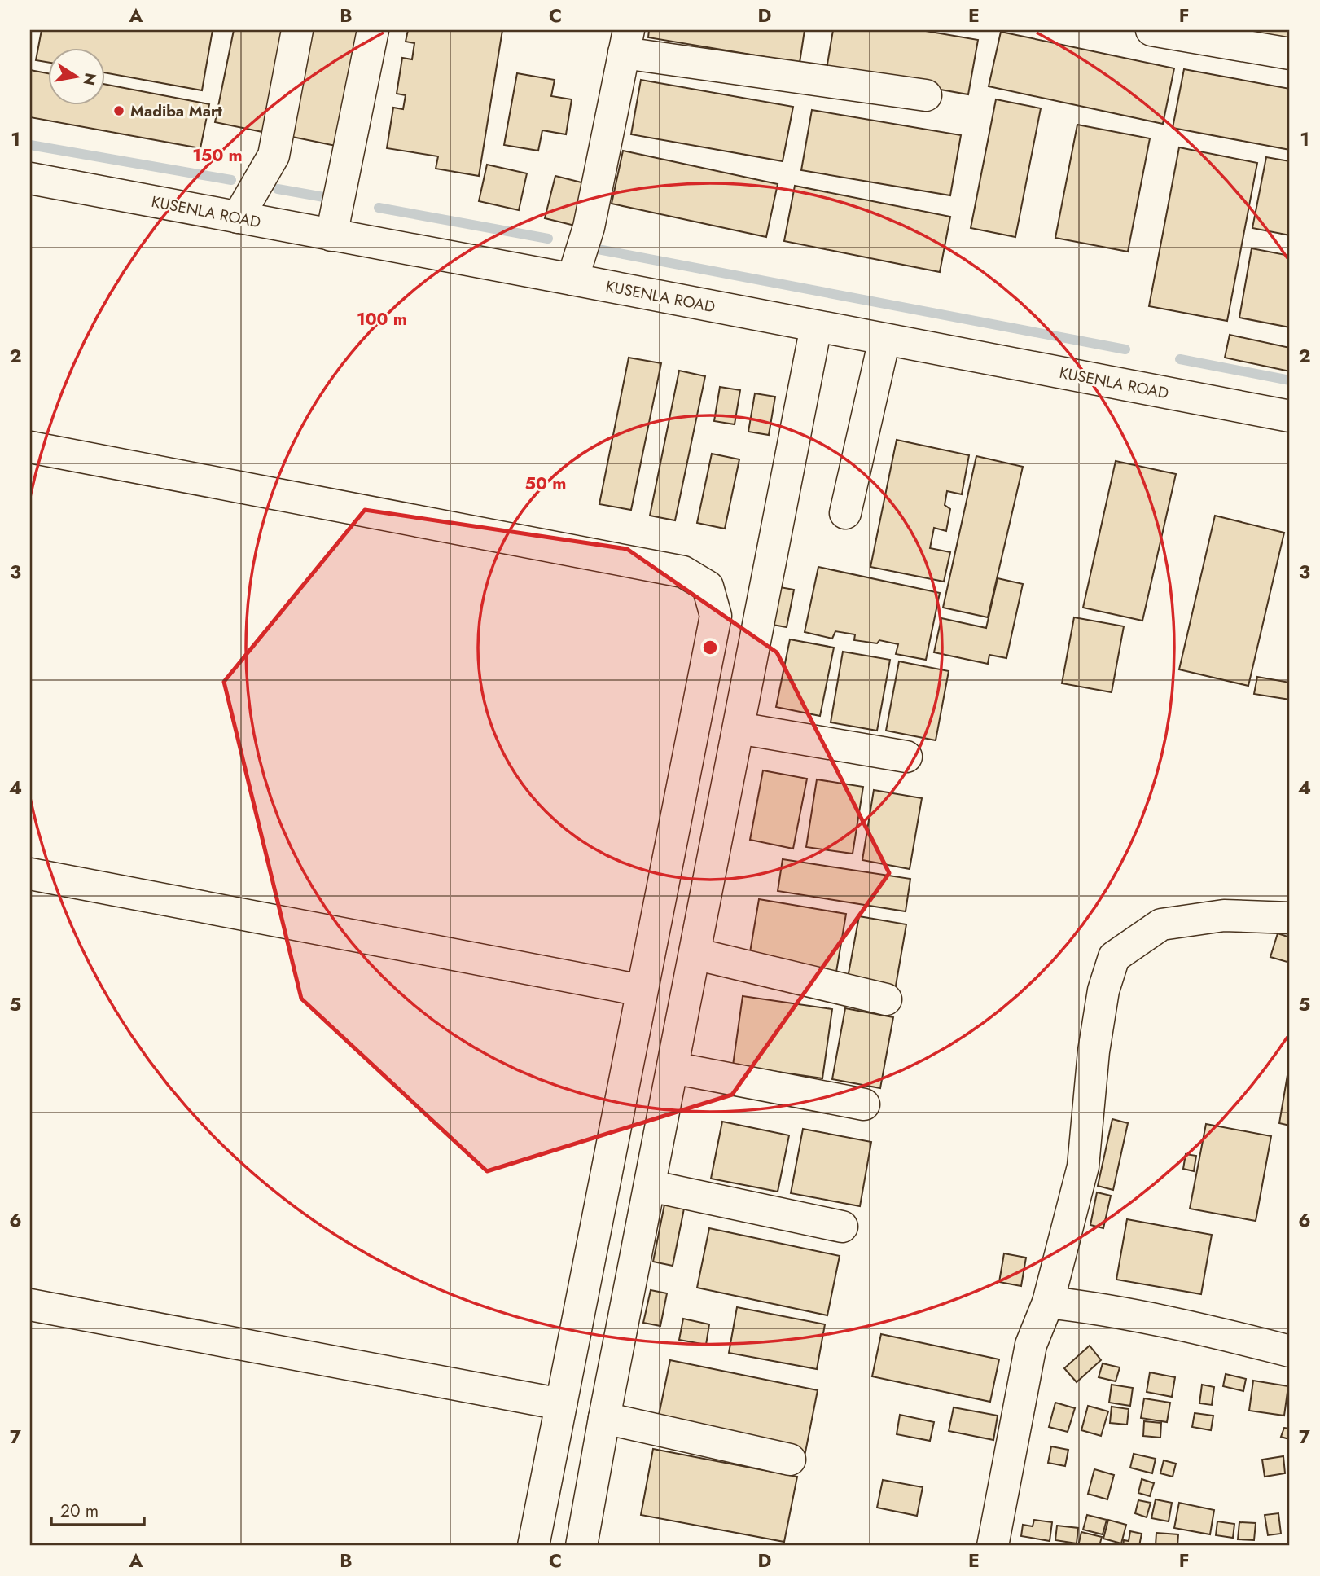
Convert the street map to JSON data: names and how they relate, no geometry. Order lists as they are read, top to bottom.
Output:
{
  "streets": {
    "street": ["KUSENLA ROAD"]
  },
  "places": ["Madiba Mart"],
  "scale_bar": "20 m",
  "north": "right",
  "grid": {
    "columns": [
      "A",
      "B",
      "C",
      "D",
      "E",
      "F"
    ],
    "rows": [
      "1",
      "2",
      "3",
      "4",
      "5",
      "6",
      "7"
    ]
  },
  "rings": ["150 m", "100 m", "50 m"]
}
